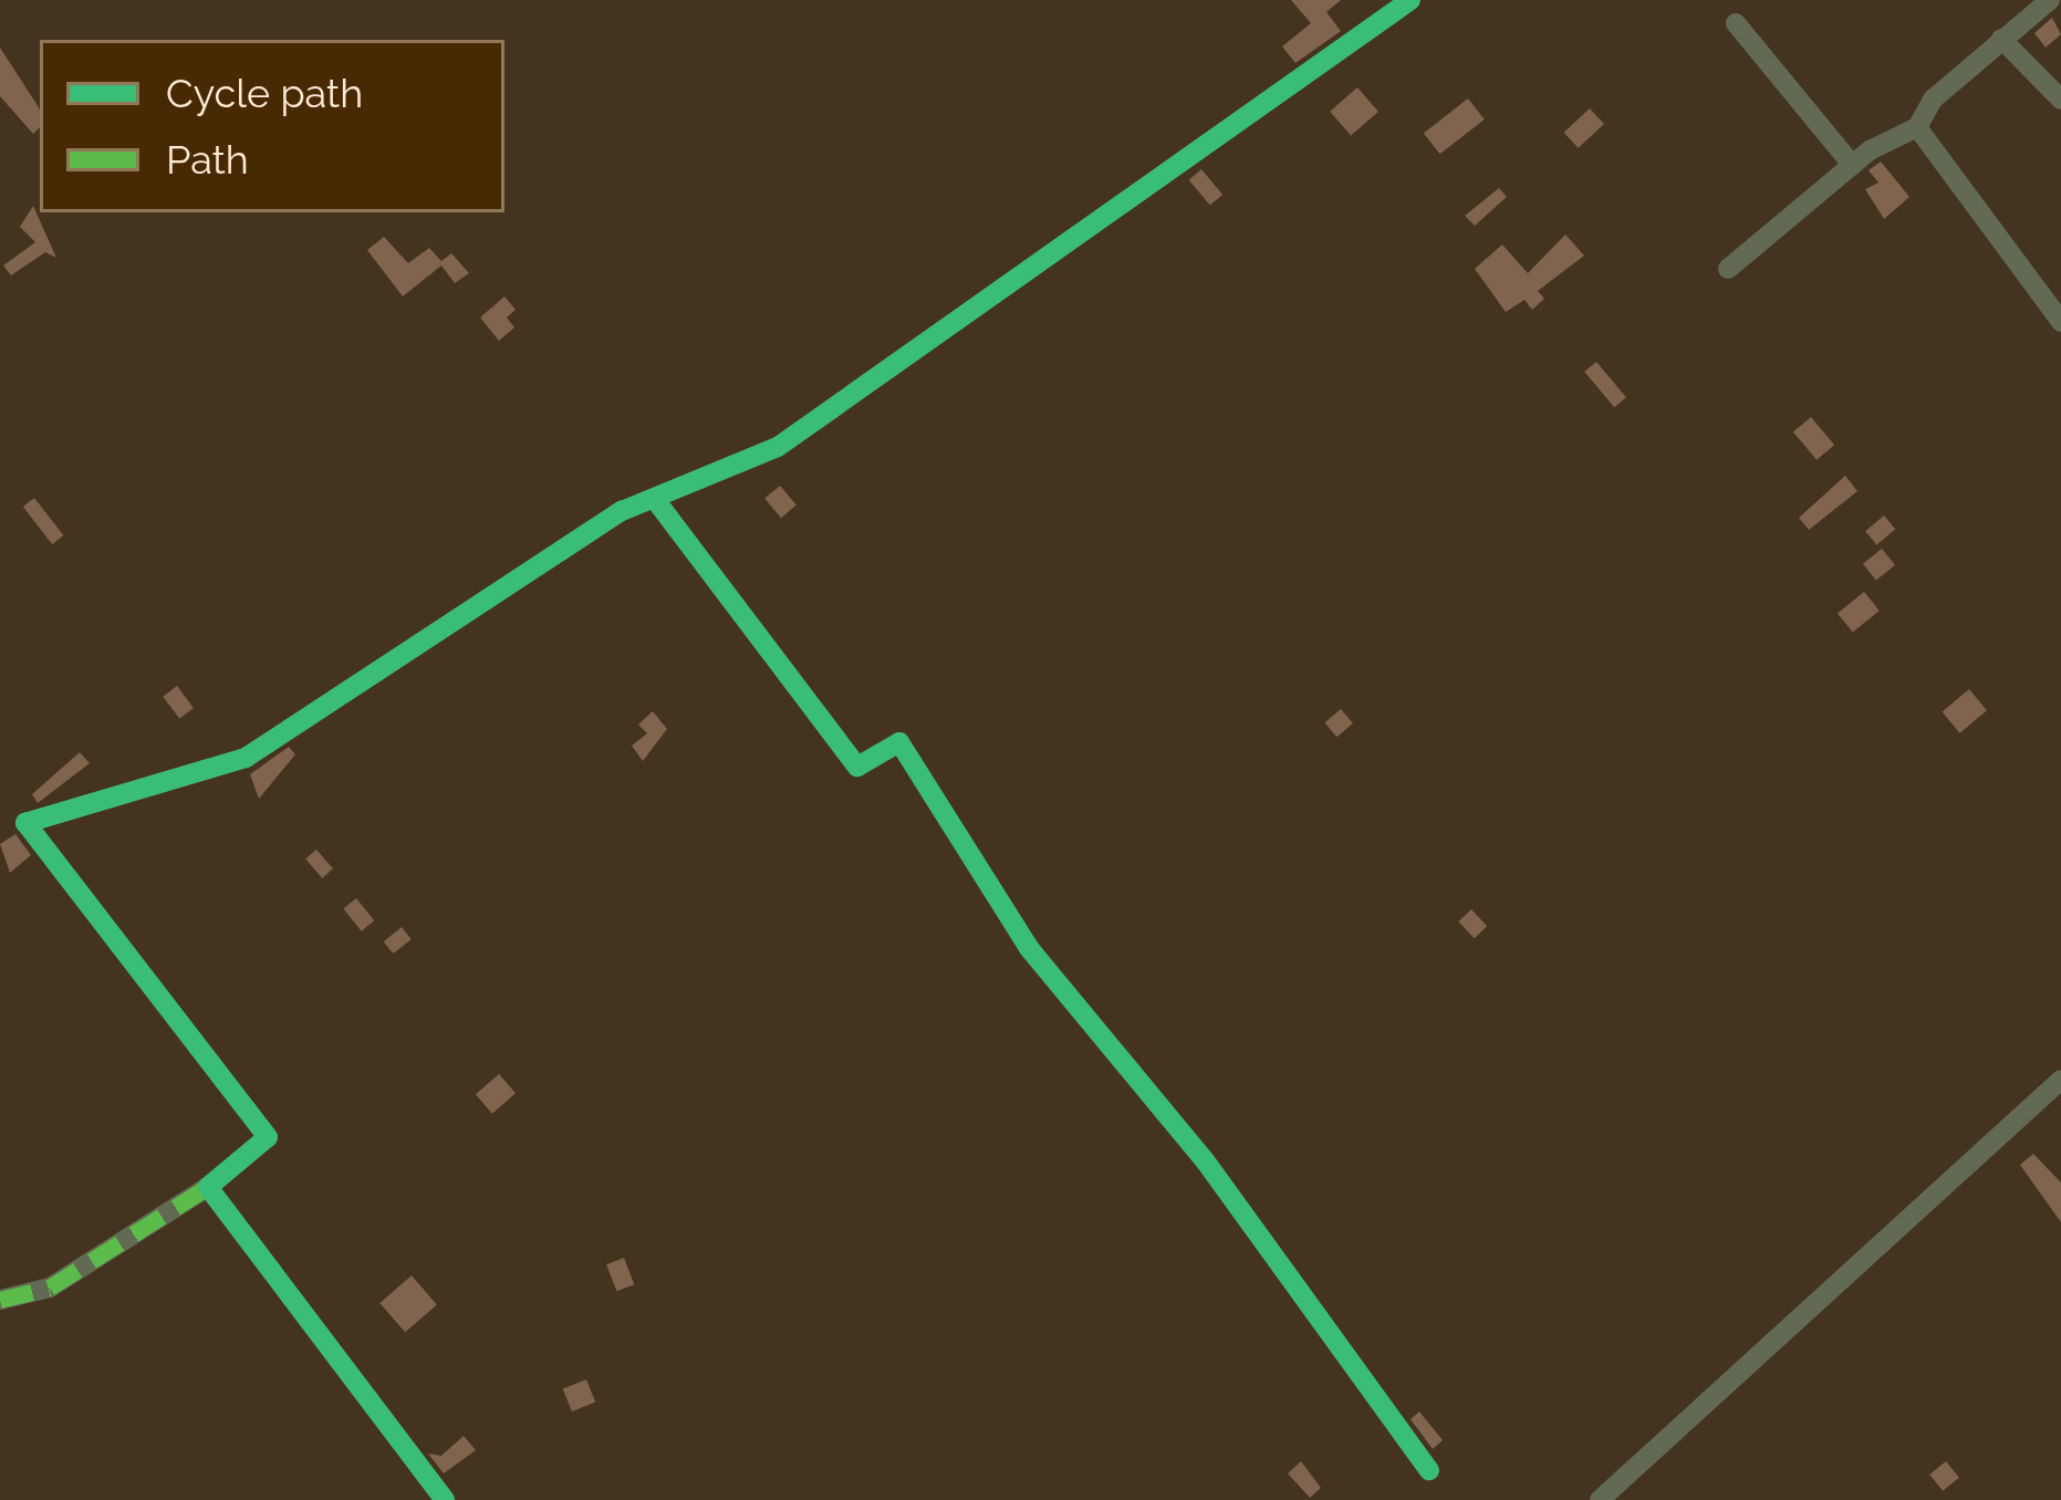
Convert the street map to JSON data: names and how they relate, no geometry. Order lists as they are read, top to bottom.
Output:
{
  "legend": ["Cycle path", "Path"]
}
